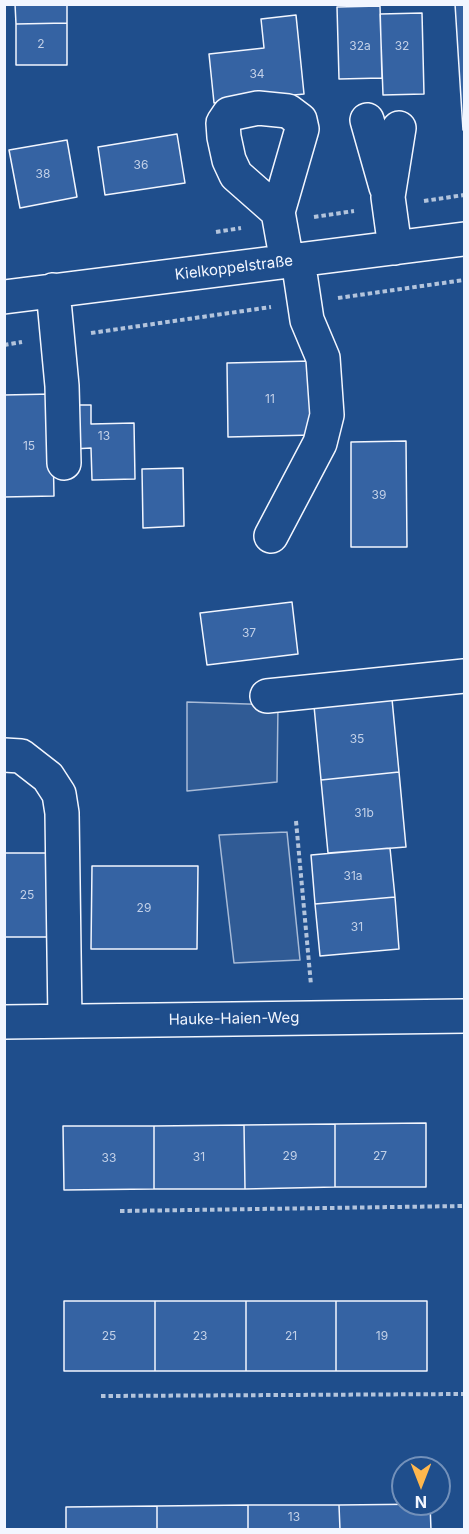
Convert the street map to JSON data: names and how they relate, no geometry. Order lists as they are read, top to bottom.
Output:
{
  "streets": {
    "street": ["Kielkoppelstraße", "Hauke-Haien-Weg"]
  },
  "house_numbers": [
    "2",
    "32a",
    "32",
    "34",
    "36",
    "38",
    "11",
    "13",
    "15",
    "39",
    "37",
    "35",
    "31b",
    "31a",
    "25",
    "29",
    "31",
    "29",
    "27",
    "31",
    "33",
    "25",
    "23",
    "21",
    "19",
    "13"
  ],
  "north": "bottom"
}
